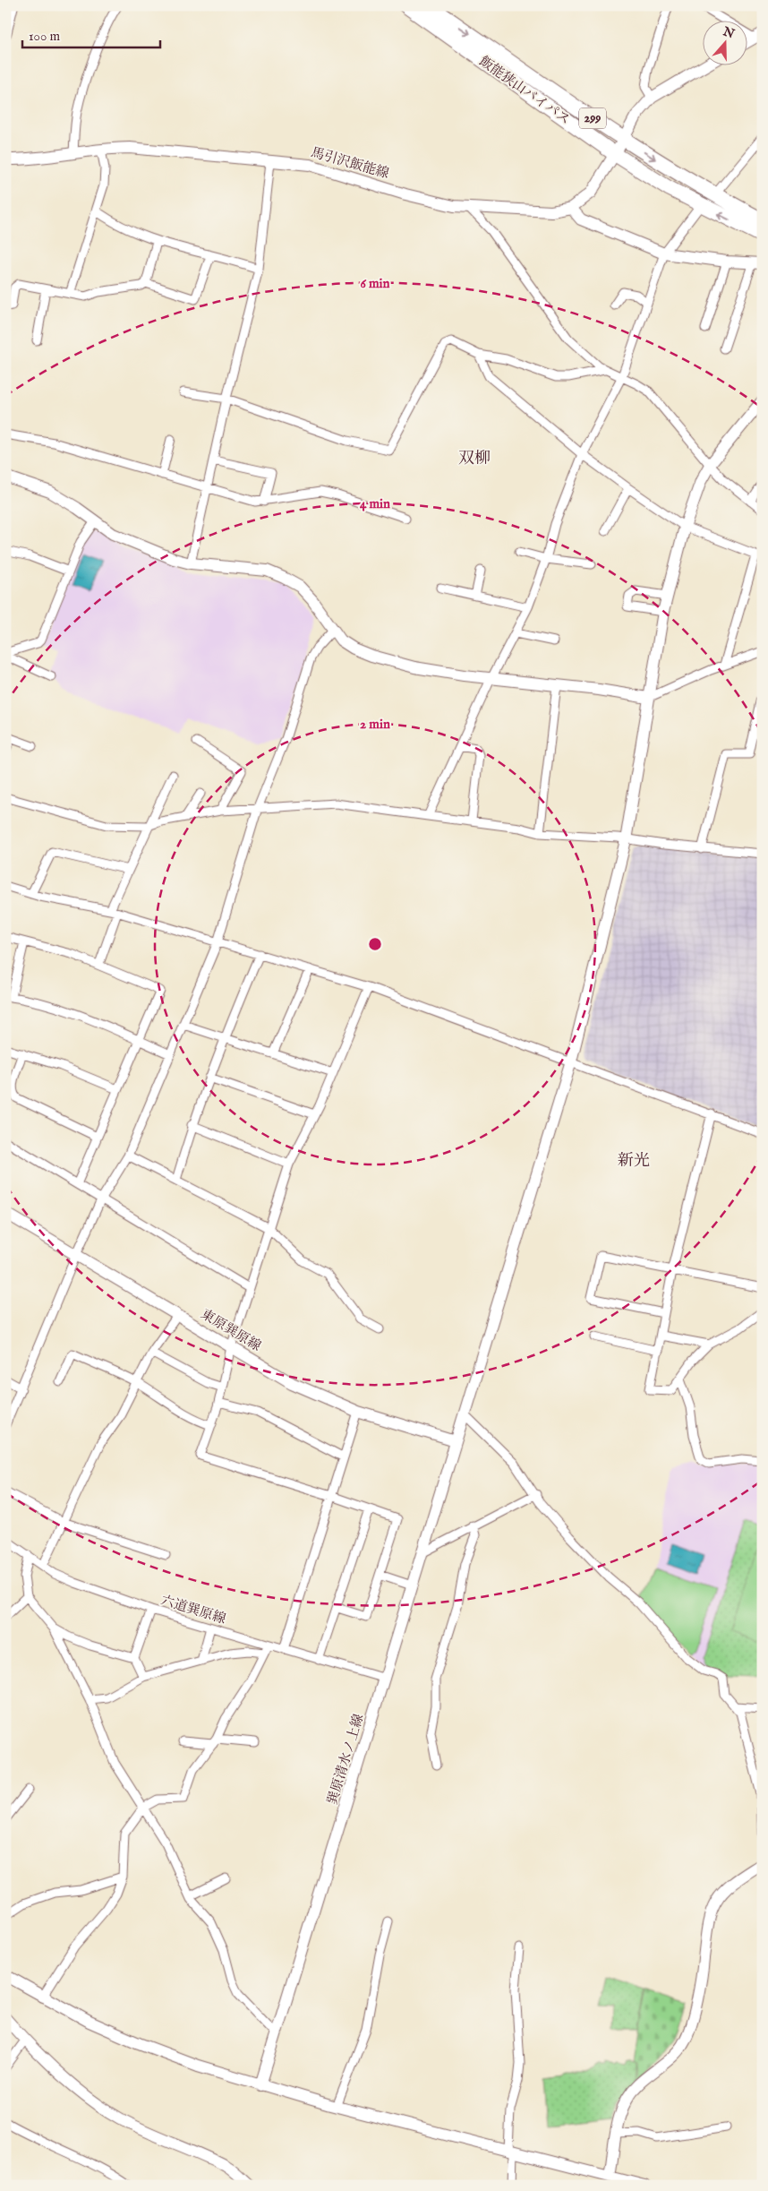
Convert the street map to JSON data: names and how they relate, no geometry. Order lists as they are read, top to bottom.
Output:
{
  "streets": {
    "highway": ["飯能狭山バイパス", "299"],
    "street": [
      "馬引沢飯能線",
      "東原巽原線",
      "六道巽原線",
      "巽原清水ノ上線"
    ]
  },
  "crossings": [
    ["飯能狭山バイパス", "馬引沢飯能線"],
    ["東原巽原線", "巽原清水ノ上線"],
    ["六道巽原線", "巽原清水ノ上線"]
  ],
  "districts": ["双柳", "新光"],
  "scale_bar": "100 m",
  "north": "top",
  "rings": ["6 min", "4 min", "2 min"]
}
